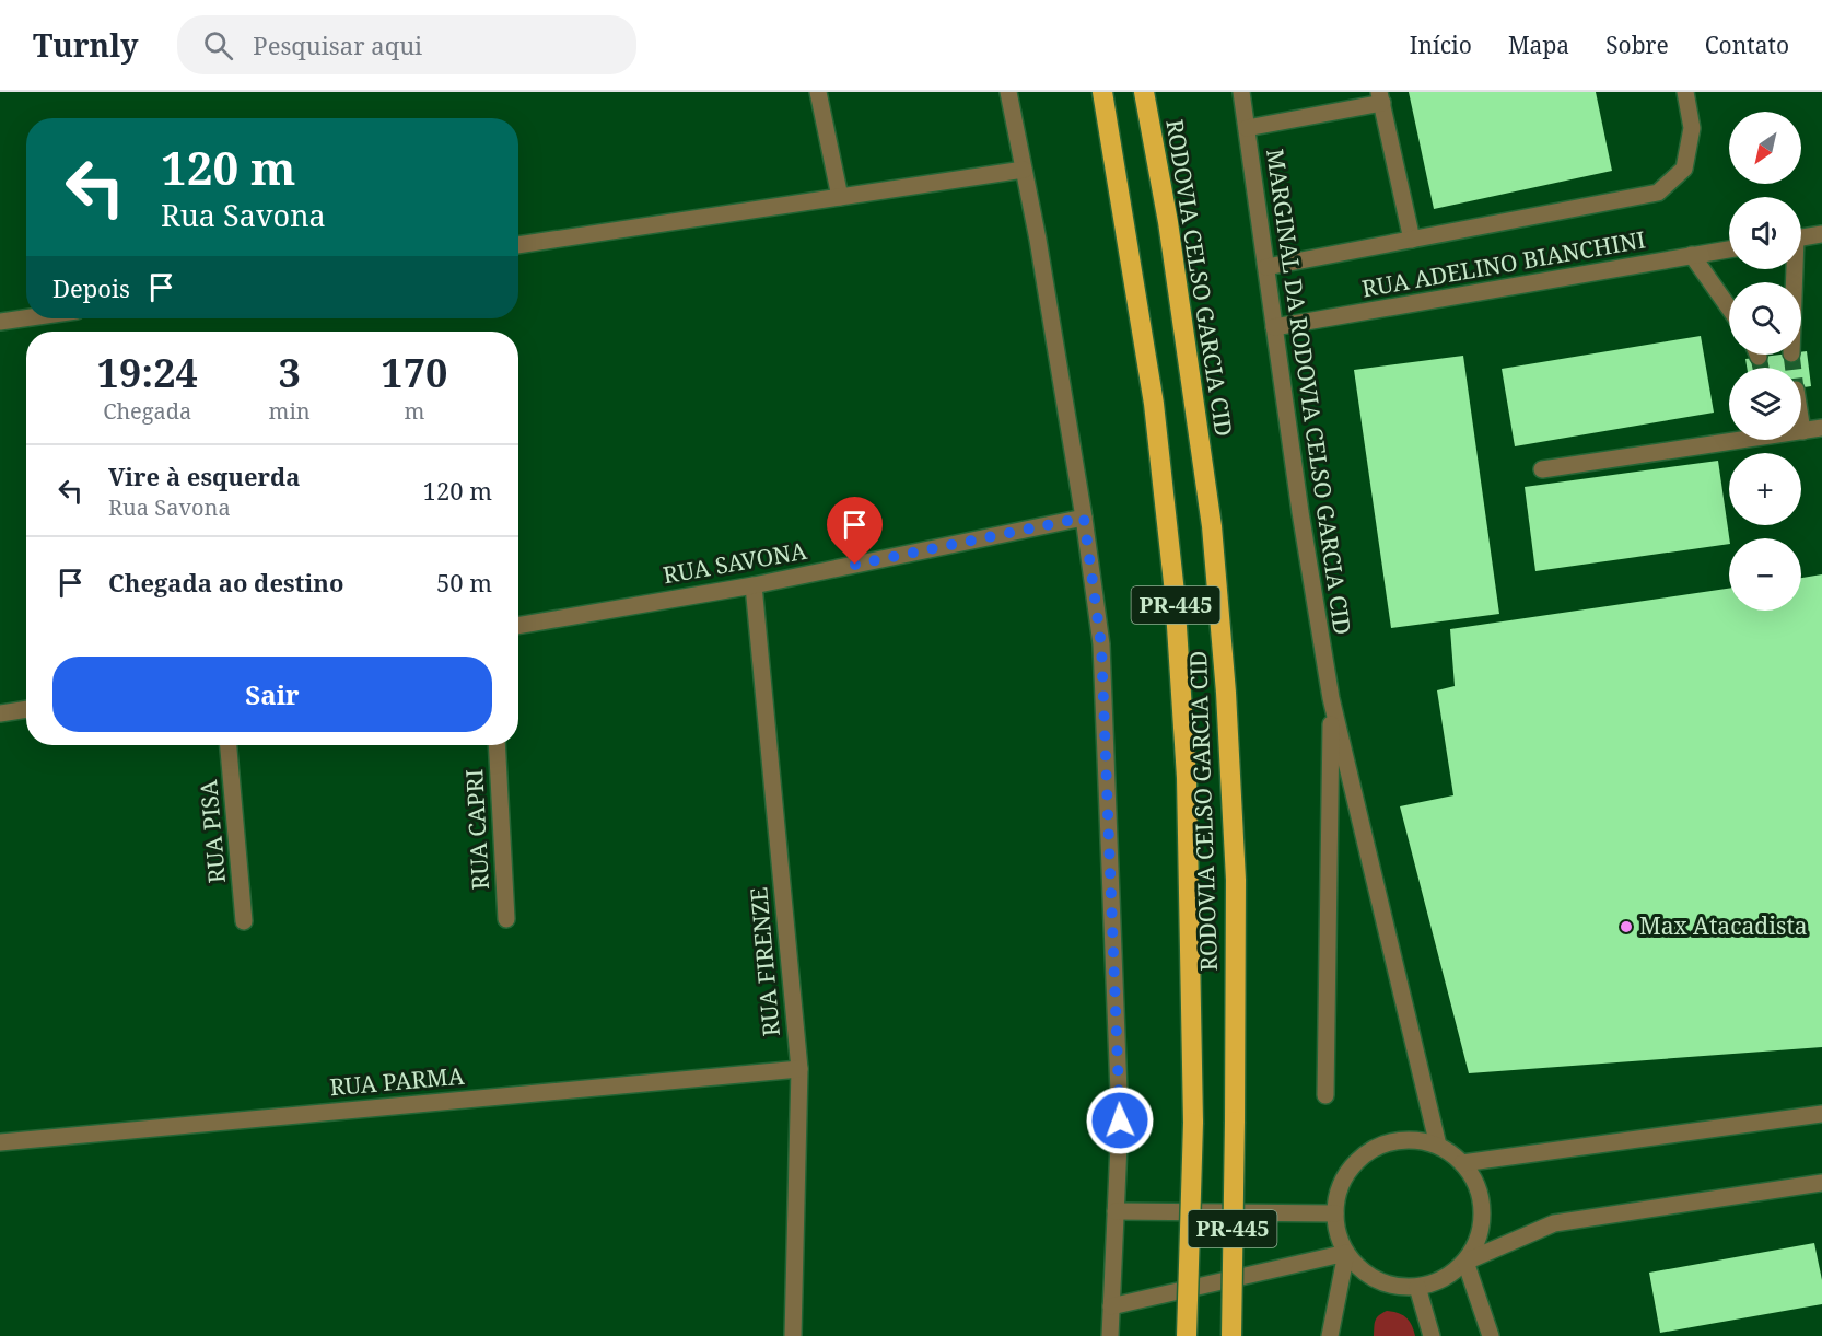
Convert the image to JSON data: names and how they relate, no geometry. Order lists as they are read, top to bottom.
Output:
{
  "streets": {
    "highway": ["RODOVIA CELSO GARCIA CID", "PR-445"],
    "street": [
      "RUA ADELINO BIANCHINI",
      "MARGINAL DA RODOVIA CELSO GARCIA CID",
      "RUA SAVONA",
      "RUA CAPRI",
      "RUA PISA",
      "RUA FIRENZE",
      "RUA PARMA"
    ]
  },
  "crossings": [
    ["RUA ADELINO BIANCHINI", "MARGINAL DA RODOVIA CELSO GARCIA CID"],
    ["RUA SAVONA", "RUA FIRENZE"],
    ["RUA FIRENZE", "RUA PARMA"]
  ],
  "places": ["Max Atacadista"],
  "north": "bottom left",
  "page": {
    "header": "Turnly",
    "search": "Pesquisar aqui",
    "nav": [
      "Início",
      "Mapa",
      "Sobre",
      "Contato"
    ],
    "map_buttons": ["+", "−"],
    "turn": ["120 m", "Rua Savona"],
    "then": "Depois",
    "eta": [
      "19:24",
      "Chegada",
      "3",
      "min",
      "170",
      "m"
    ],
    "list": [
      {
        "name": "Vire à esquerda",
        "note": "Rua Savona",
        "value": "120 m"
      },
      {
        "name": "Chegada ao destino",
        "value": "50 m"
      }
    ],
    "buttons": "Sair"
  }
}
